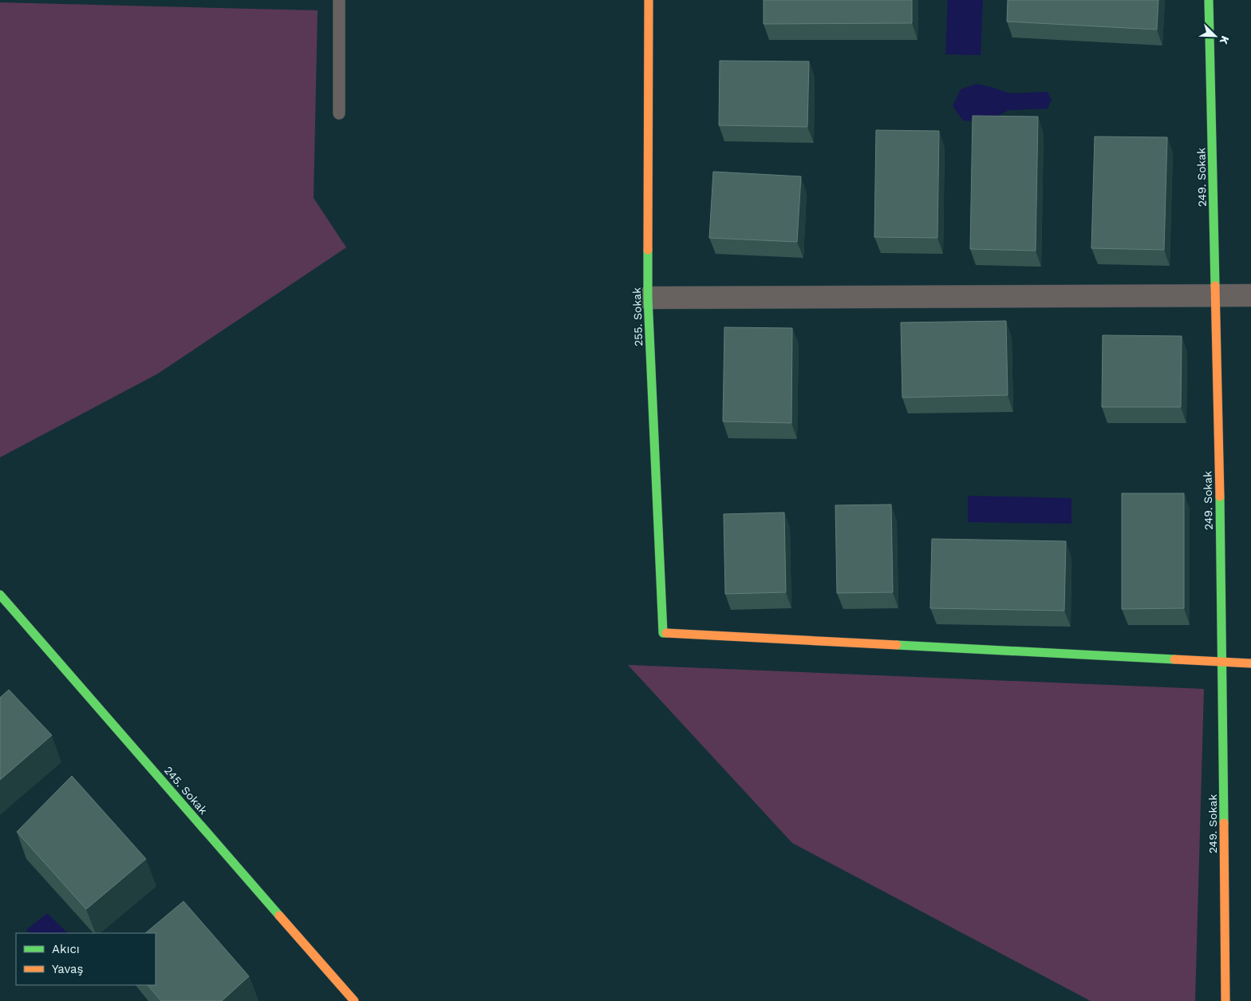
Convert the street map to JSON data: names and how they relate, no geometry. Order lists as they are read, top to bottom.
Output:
{
  "streets": {
    "street": ["249. Sokak", "255. Sokak", "245. Sokak"]
  },
  "crossings": [
    ["249. Sokak", "255. Sokak"]
  ],
  "legend": ["Akıcı", "Yavaş"],
  "north": "bottom right"
}
